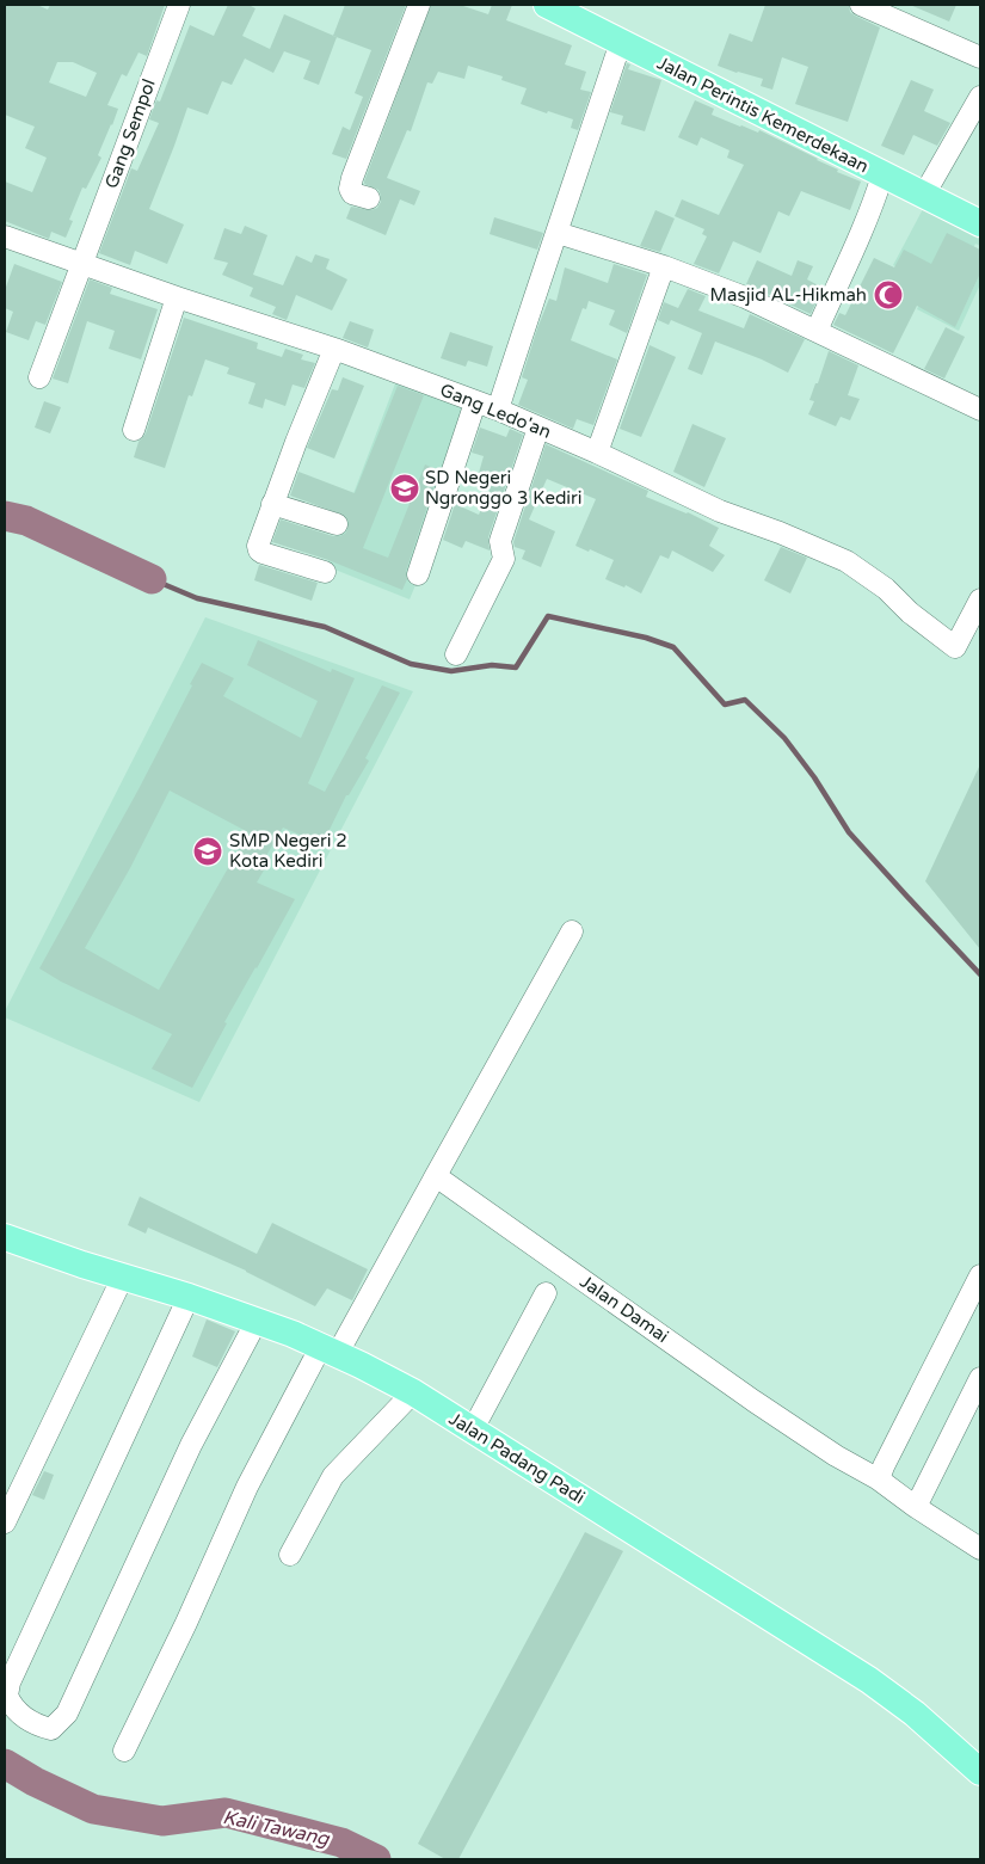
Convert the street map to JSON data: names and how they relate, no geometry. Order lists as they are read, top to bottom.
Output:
{
  "streets": {
    "main road": ["Jalan Perintis Kemerdekaan", "Jalan Padang Padi"],
    "street": ["Gang Sempol", "Gang Ledo'an", "Jalan Damai"]
  },
  "crossings": [
    ["Gang Sempol", "Gang Ledo'an"]
  ],
  "water": ["Kali Tawang"],
  "places": {
    "mosque": ["Masjid AL-Hikmah"],
    "school or university": ["SD Negeri Ngronggo 3 Kediri", "SMP Negeri 2 Kota Kediri"]
  }
}
